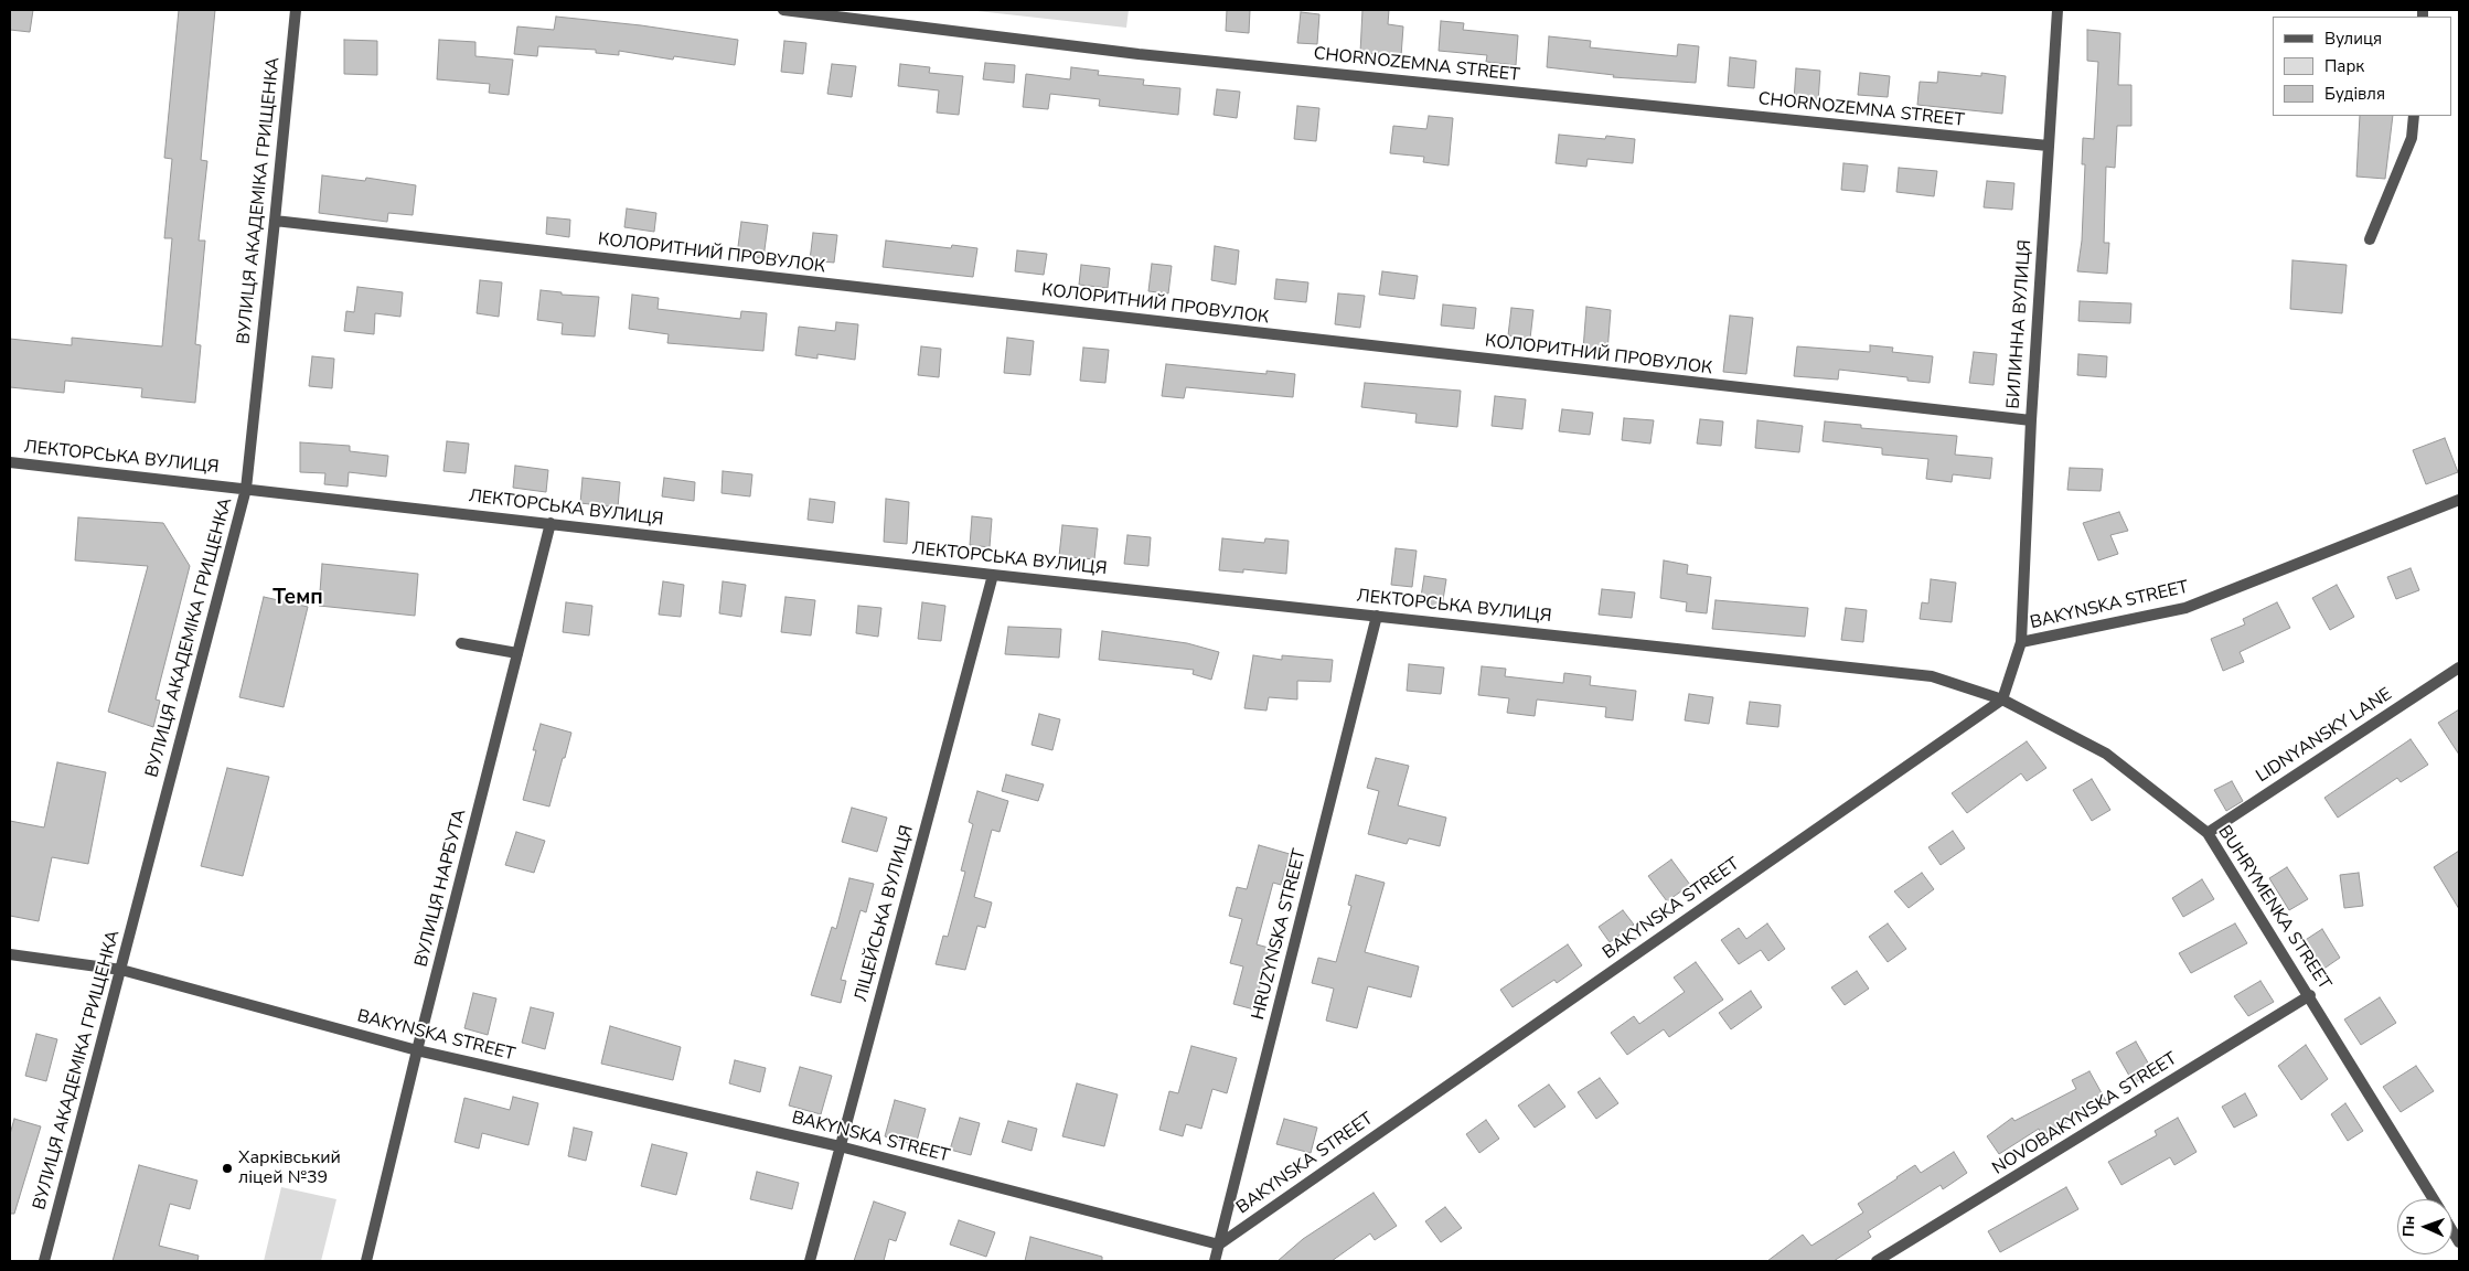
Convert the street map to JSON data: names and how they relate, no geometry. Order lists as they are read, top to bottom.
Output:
{
  "streets": {
    "street": [
      "CHORNOZEMNA STREET",
      "ВУЛИЦЯ АКАДЕМІКА ГРИЩЕНКА",
      "КОЛОРИТНИЙ ПРОВУЛОК",
      "БИЛИННА ВУЛИЦЯ",
      "ЛЕКТОРСЬКА ВУЛИЦЯ",
      "BAKYNSKA STREET",
      "LIDNYANSKY LANE",
      "ВУЛИЦЯ НАРБУТА",
      "BUHRYMENKA STREET",
      "ЛІЦЕЙСЬКА ВУЛИЦЯ",
      "HRUZYNSKA STREET",
      "NOVOBAKYNSKA STREET"
    ]
  },
  "crossings": [
    ["CHORNOZEMNA STREET", "БИЛИННА ВУЛИЦЯ"],
    ["ВУЛИЦЯ АКАДЕМІКА ГРИЩЕНКА", "КОЛОРИТНИЙ ПРОВУЛОК"],
    ["ВУЛИЦЯ АКАДЕМІКА ГРИЩЕНКА", "ЛЕКТОРСЬКА ВУЛИЦЯ"],
    ["ВУЛИЦЯ АКАДЕМІКА ГРИЩЕНКА", "BAKYNSKA STREET"],
    ["КОЛОРИТНИЙ ПРОВУЛОК", "БИЛИННА ВУЛИЦЯ"],
    ["БИЛИННА ВУЛИЦЯ", "BAKYNSKA STREET"],
    ["ЛЕКТОРСЬКА ВУЛИЦЯ", "BAKYNSKA STREET"],
    ["ЛЕКТОРСЬКА ВУЛИЦЯ", "ВУЛИЦЯ НАРБУТА"],
    ["ЛЕКТОРСЬКА ВУЛИЦЯ", "BUHRYMENKA STREET"],
    ["ЛЕКТОРСЬКА ВУЛИЦЯ", "ЛІЦЕЙСЬКА ВУЛИЦЯ"],
    ["ЛЕКТОРСЬКА ВУЛИЦЯ", "HRUZYNSKA STREET"],
    ["BAKYNSKA STREET", "ВУЛИЦЯ НАРБУТА"],
    ["BAKYNSKA STREET", "BUHRYMENKA STREET"],
    ["BAKYNSKA STREET", "ЛІЦЕЙСЬКА ВУЛИЦЯ"],
    ["BAKYNSKA STREET", "HRUZYNSKA STREET"],
    ["LIDNYANSKY LANE", "BUHRYMENKA STREET"],
    ["BUHRYMENKA STREET", "NOVOBAKYNSKA STREET"]
  ],
  "districts": ["Темп"],
  "places": ["Харківський ліцей №39"],
  "legend": ["Вулиця", "Парк", "Будівля"],
  "north": "left"
}
